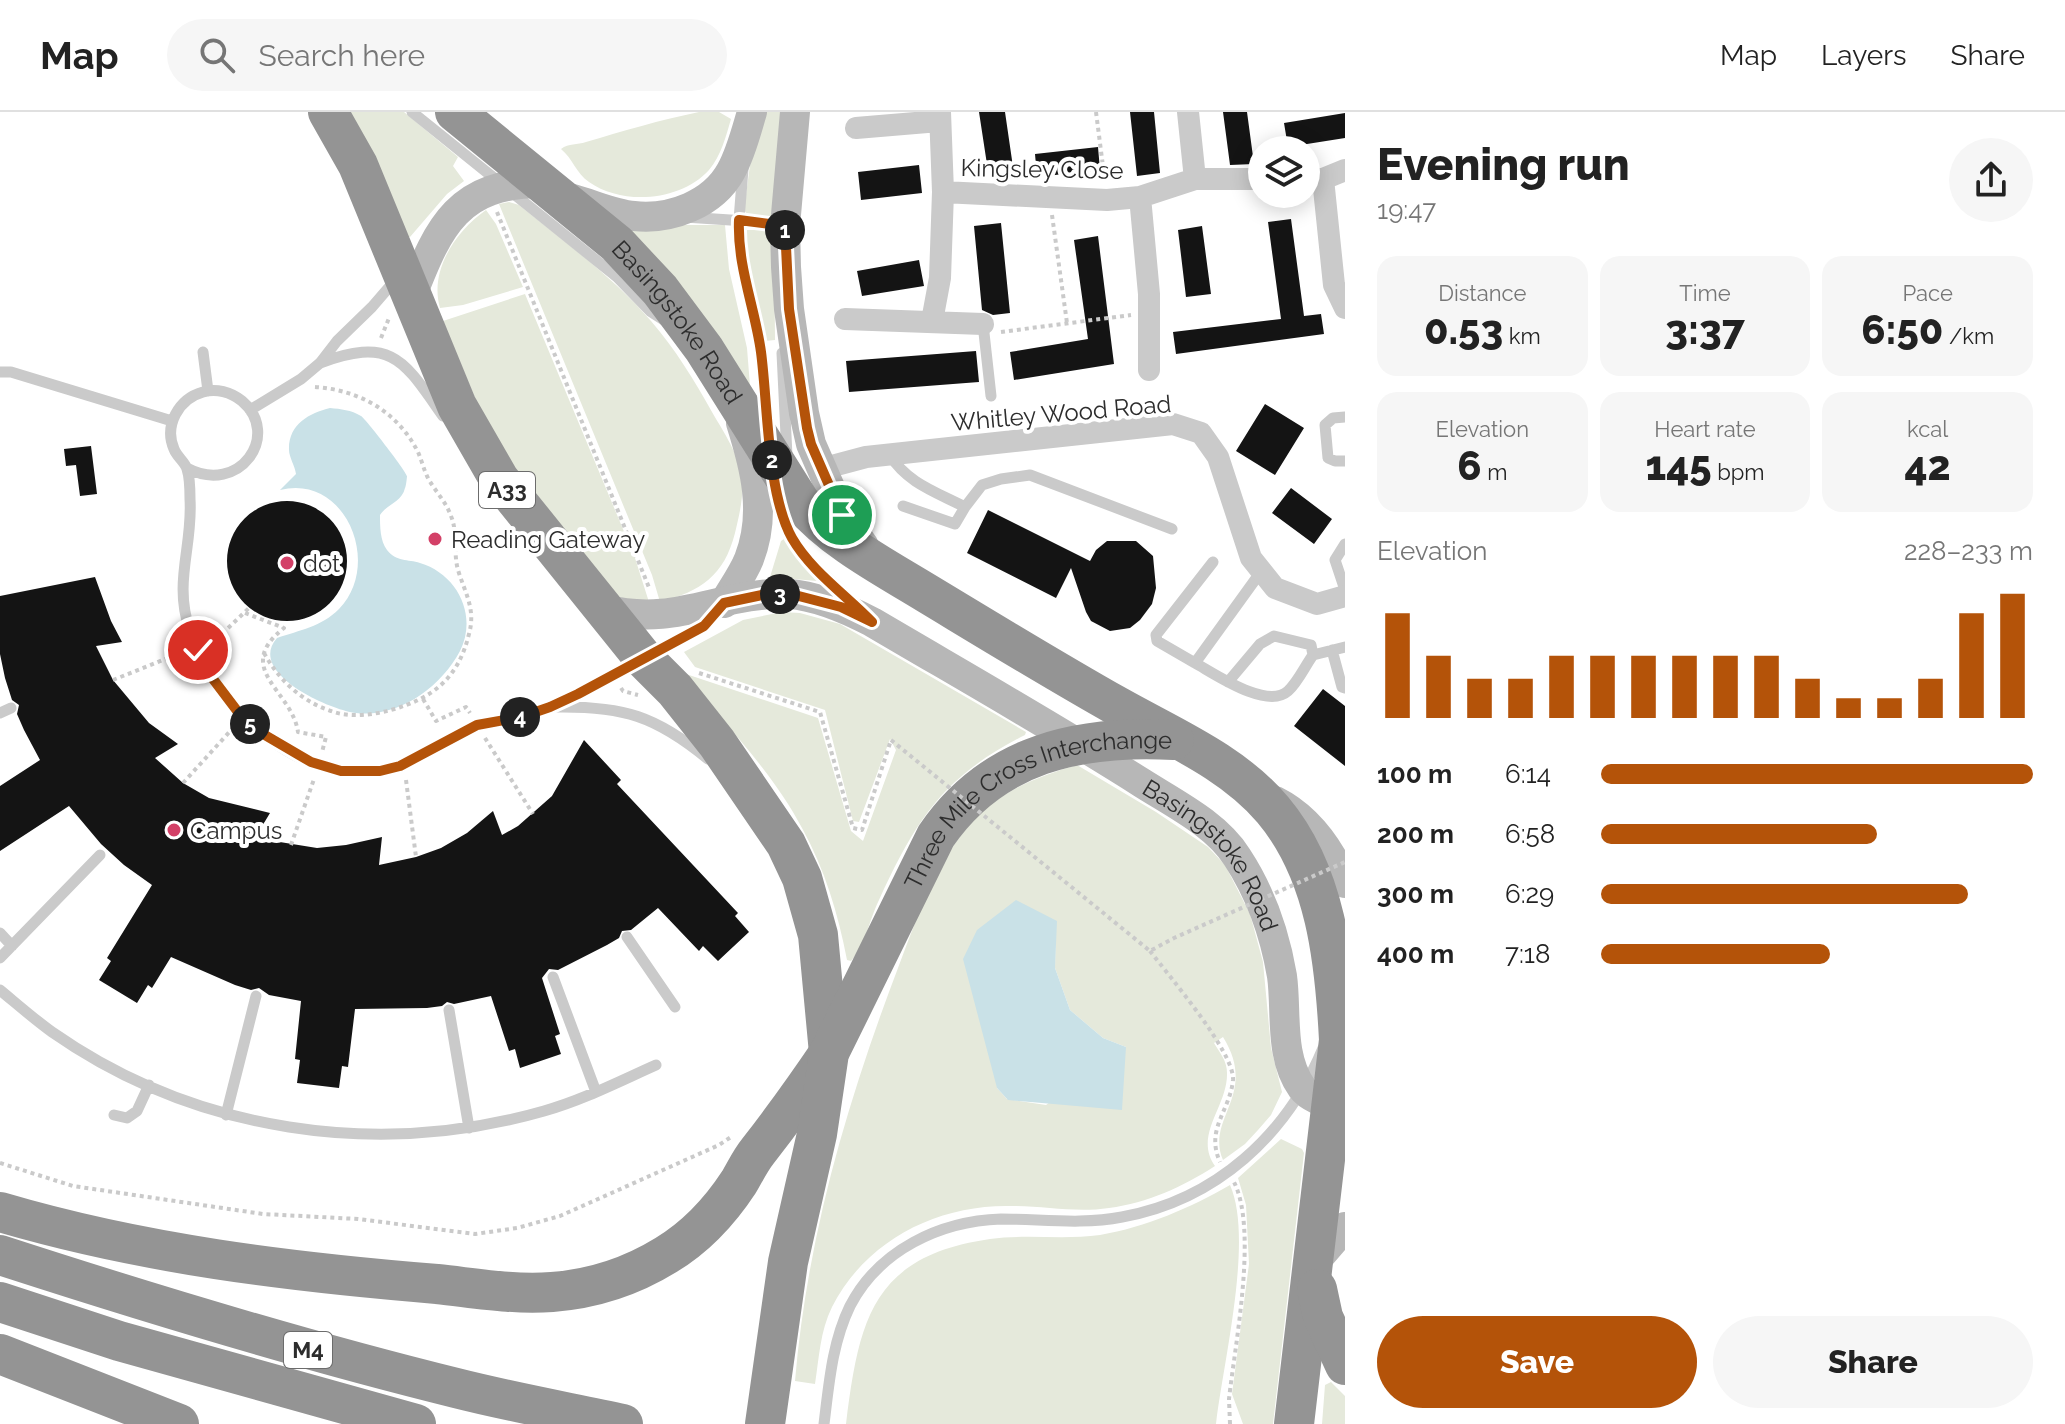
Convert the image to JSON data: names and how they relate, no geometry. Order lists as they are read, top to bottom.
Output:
{
  "streets": {
    "highway": [
      "Basingstoke Road",
      "A33",
      "Three Mile Cross Interchange",
      "M4"
    ],
    "street": ["Kingsley Close", "Whitley Wood Road"]
  },
  "crossings": [
    ["Basingstoke Road", "Whitley Wood Road"],
    ["Basingstoke Road", "A33"],
    ["Basingstoke Road", "Three Mile Cross Interchange"],
    ["A33", "Three Mile Cross Interchange"]
  ],
  "places": ["Reading Gateway", "dot", "Campus"],
  "page": {
    "header": "Map",
    "search": "Search here",
    "nav": ["Map", "Layers", "Share"],
    "heading": ["Evening run", "19:47"],
    "pins": [
      "1",
      "2",
      "3",
      "4",
      "5"
    ],
    "stats": [
      ["Distance", "0.53 km"],
      ["Time", "3:37"],
      ["Pace", "6:50 /km"],
      ["Elevation", "6 m"],
      ["Heart rate", "145 bpm"],
      ["kcal", "42"]
    ],
    "chart": ["Elevation", "228–233 m"],
    "list": [
      {
        "name": "100 m",
        "note": "6:14"
      },
      {
        "name": "200 m",
        "note": "6:58"
      },
      {
        "name": "300 m",
        "note": "6:29"
      },
      {
        "name": "400 m",
        "note": "7:18"
      }
    ],
    "buttons": ["Save", "Share"]
  }
}
